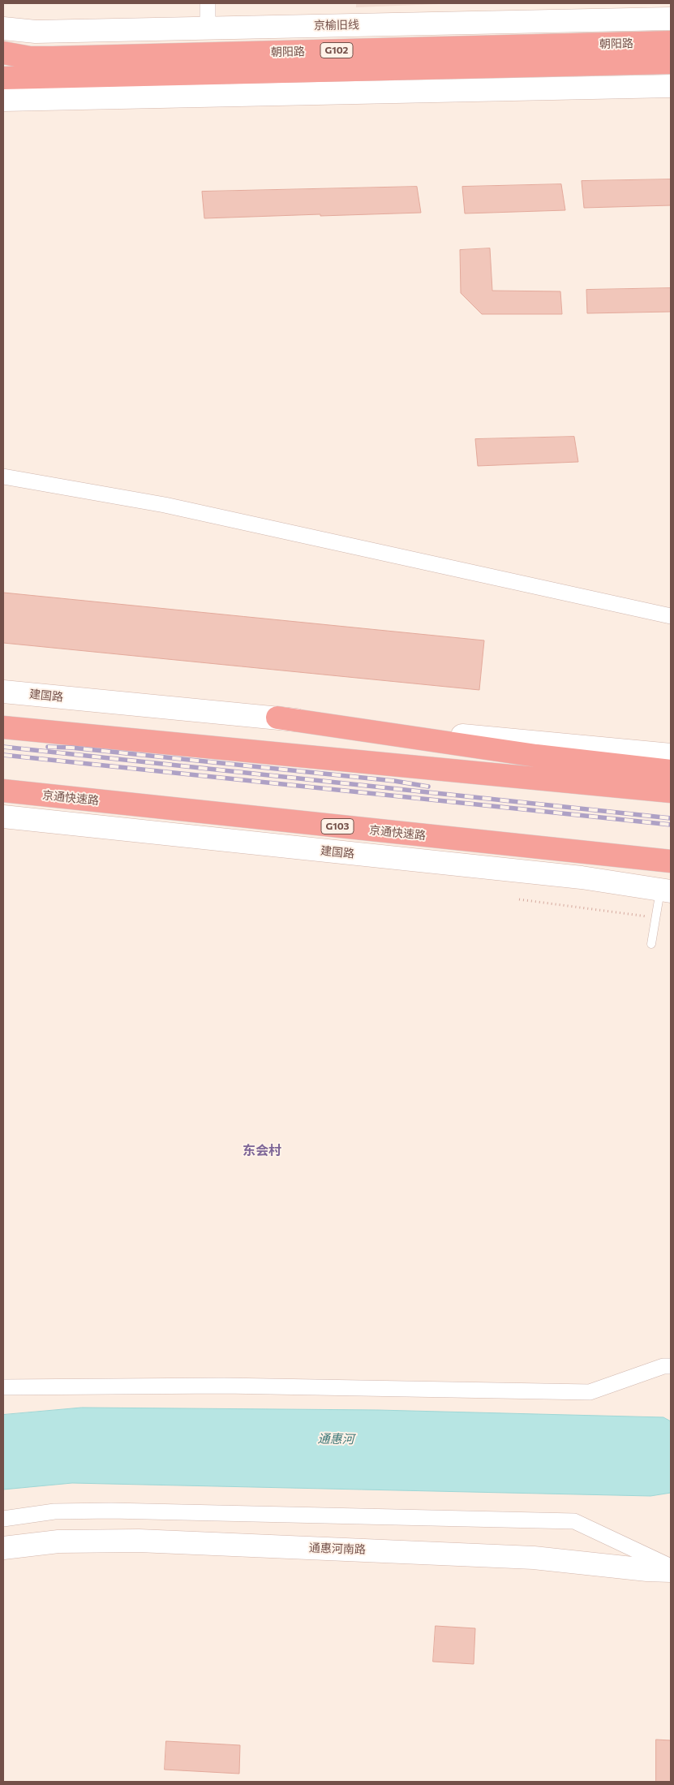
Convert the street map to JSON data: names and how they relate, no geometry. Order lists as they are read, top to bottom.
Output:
{
  "streets": {
    "highway": [
      "朝阳路",
      "G102",
      "京通快速路",
      "G103"
    ],
    "street": ["京榆旧线", "建国路", "通惠河南路"]
  },
  "districts": ["东会村"],
  "water": ["通惠河"]
}
